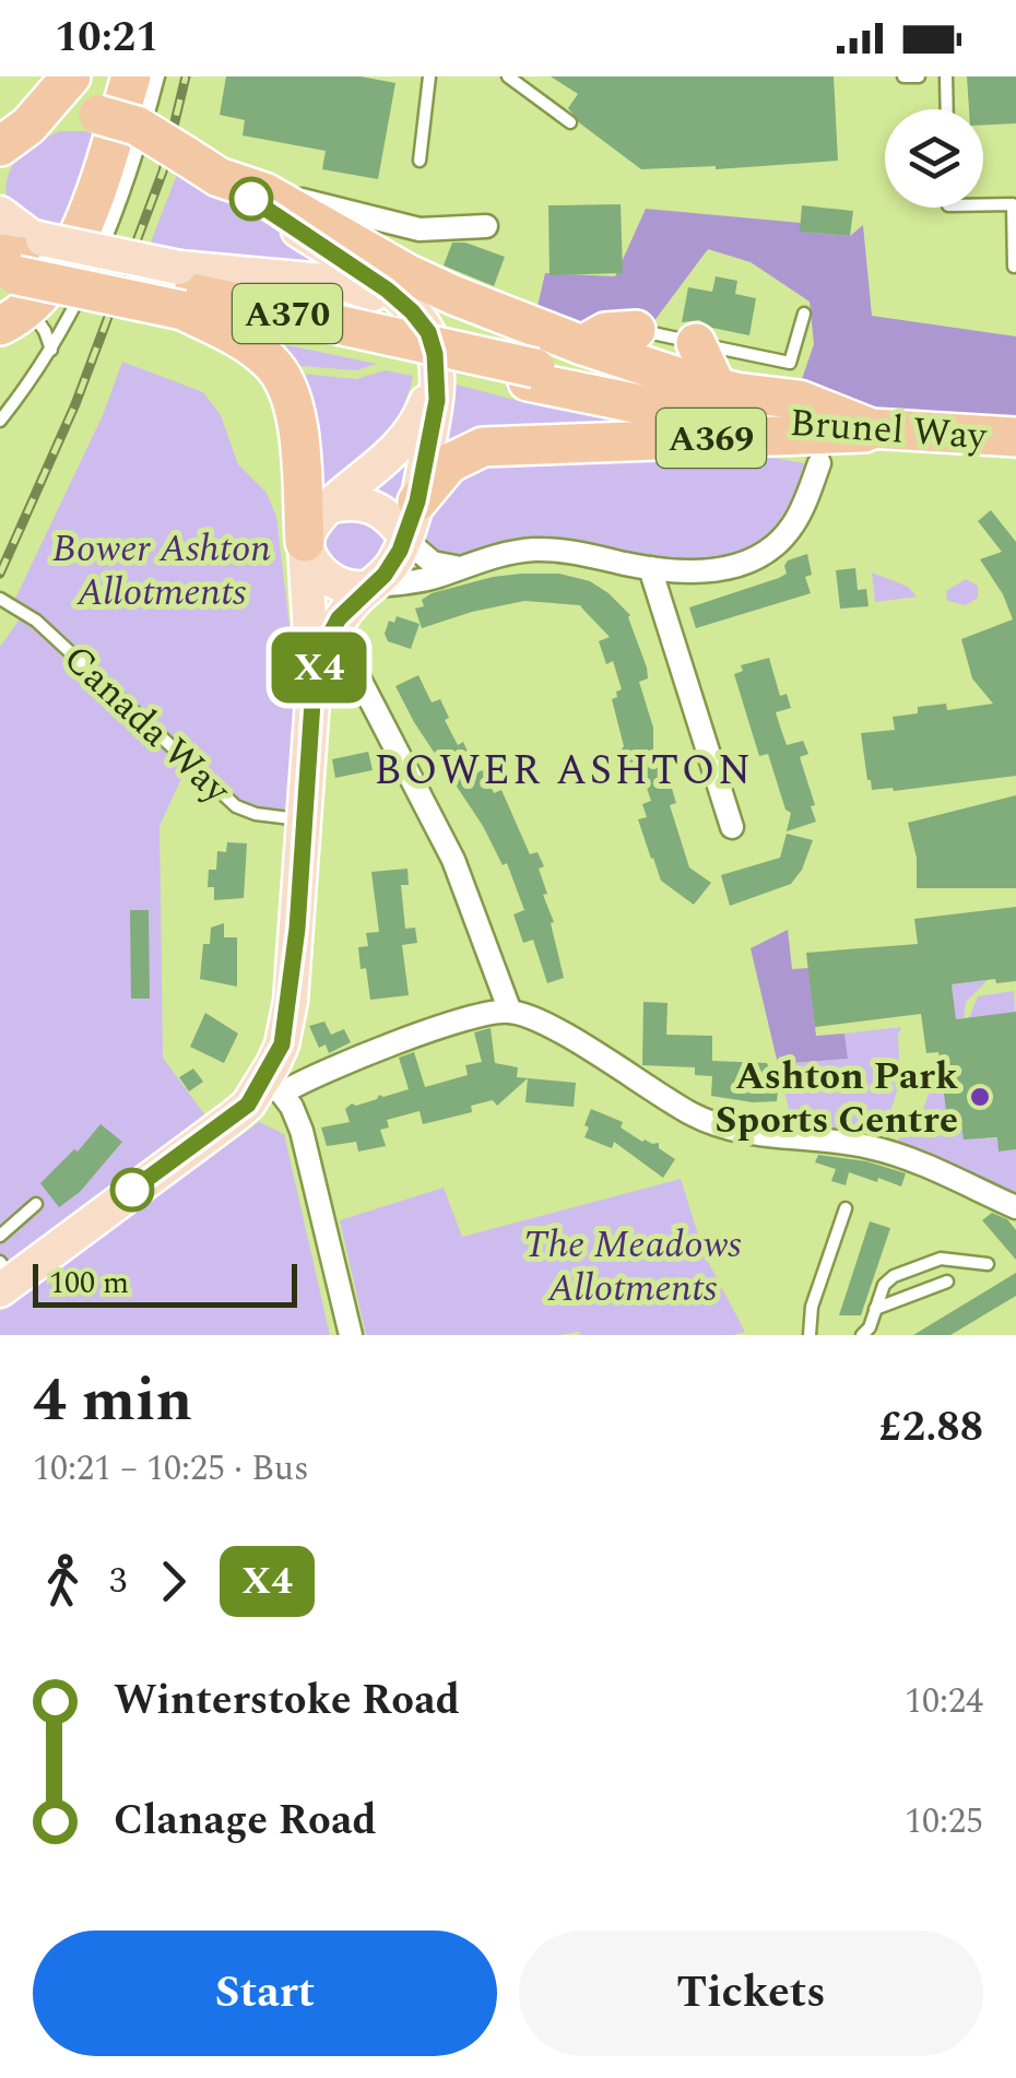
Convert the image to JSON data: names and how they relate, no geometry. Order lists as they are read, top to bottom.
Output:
{
  "streets": {
    "highway": ["A370", "Brunel Way", "A369"],
    "lane": ["Canada Way"]
  },
  "crossings": [
    ["Brunel Way", "A369"],
    ["A369", "Canada Way"]
  ],
  "districts": ["BOWER ASHTON"],
  "parks": ["Bower Ashton Allotments", "The Meadows Allotments"],
  "places": ["Ashton Park Sports Centre"],
  "lines": ["bus line X4"],
  "scale_bar": "100 m",
  "page": {
    "status": "10:21",
    "on_map": "X4",
    "scale": "100 m",
    "heading": ["4 min", "10:21 – 10:25 · Bus", "£2.88"],
    "legs": ["3", "X4"],
    "list": [
      {
        "name": "Winterstoke Road",
        "value": "10:24"
      },
      {
        "name": "Clanage Road",
        "value": "10:25"
      }
    ],
    "buttons": ["Start", "Tickets"]
  }
}
